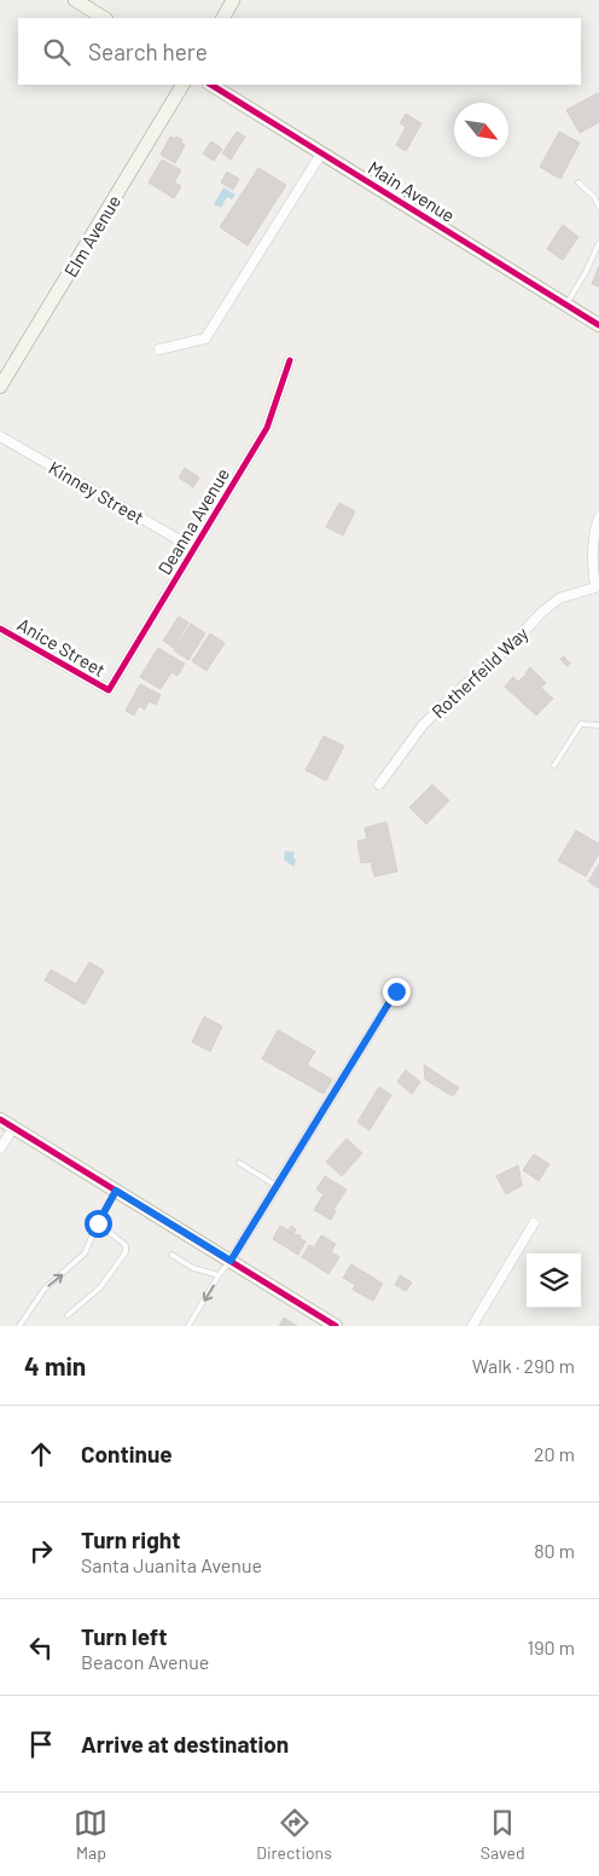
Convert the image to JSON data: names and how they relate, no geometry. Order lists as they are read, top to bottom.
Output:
{
  "streets": {
    "street": [
      "Main Avenue",
      "Elm Avenue",
      "Kinney Street",
      "Deanna Avenue",
      "Anice Street",
      "Rotherfeild Way"
    ]
  },
  "crossings": [
    ["Kinney Street", "Deanna Avenue"],
    ["Deanna Avenue", "Anice Street"]
  ],
  "north": "bottom right",
  "page": {
    "search": "Search here",
    "heading": ["4 min", "Walk · 290 m"],
    "list": [
      ["Continue", "20 m"],
      ["Turn right", "Santa Juanita Avenue", "80 m"],
      ["Turn left", "Beacon Avenue", "190 m"],
      "Arrive at destination"
    ],
    "nav": ["Map", "Directions", "Saved"]
  }
}
